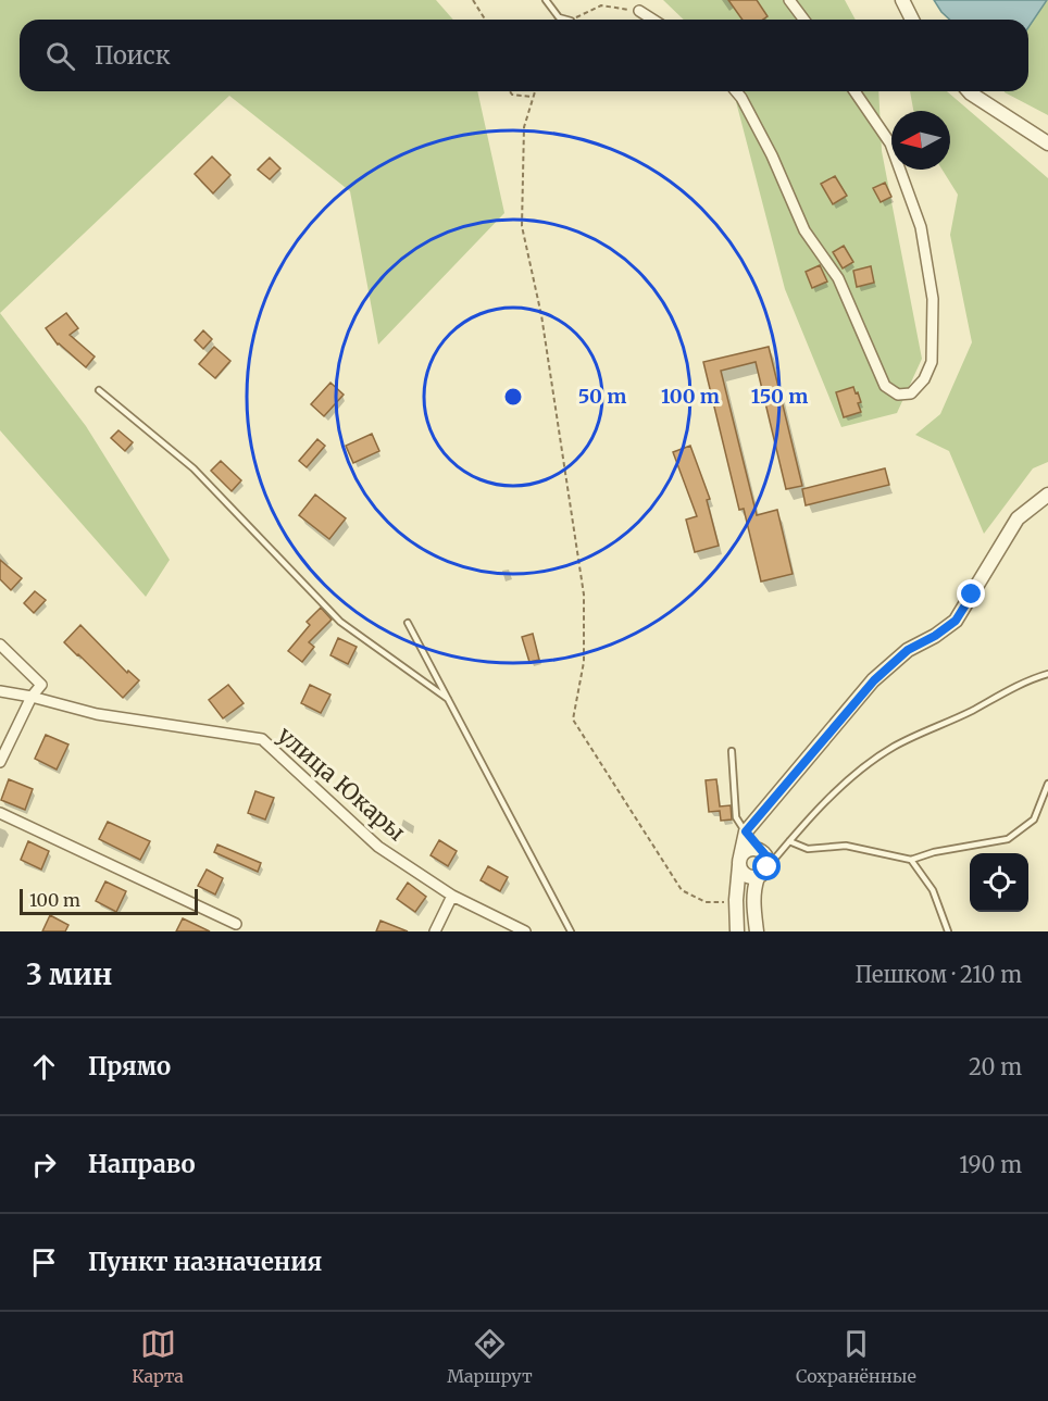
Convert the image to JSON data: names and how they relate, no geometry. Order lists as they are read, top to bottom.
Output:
{
  "streets": {
    "street": ["улица Юкары"]
  },
  "scale_bar": "100 m",
  "north": "left",
  "page": {
    "search": "Поиск",
    "scale": "100 m",
    "heading": ["3 мин", "Пешком · 210 m"],
    "list": [
      ["Прямо", "20 m"],
      ["Направо", "190 m"],
      "Пункт назначения"
    ],
    "nav": ["Карта", "Маршрут", "Сохранённые"]
  },
  "rings": ["50 m", "100 m", "150 m"]
}
